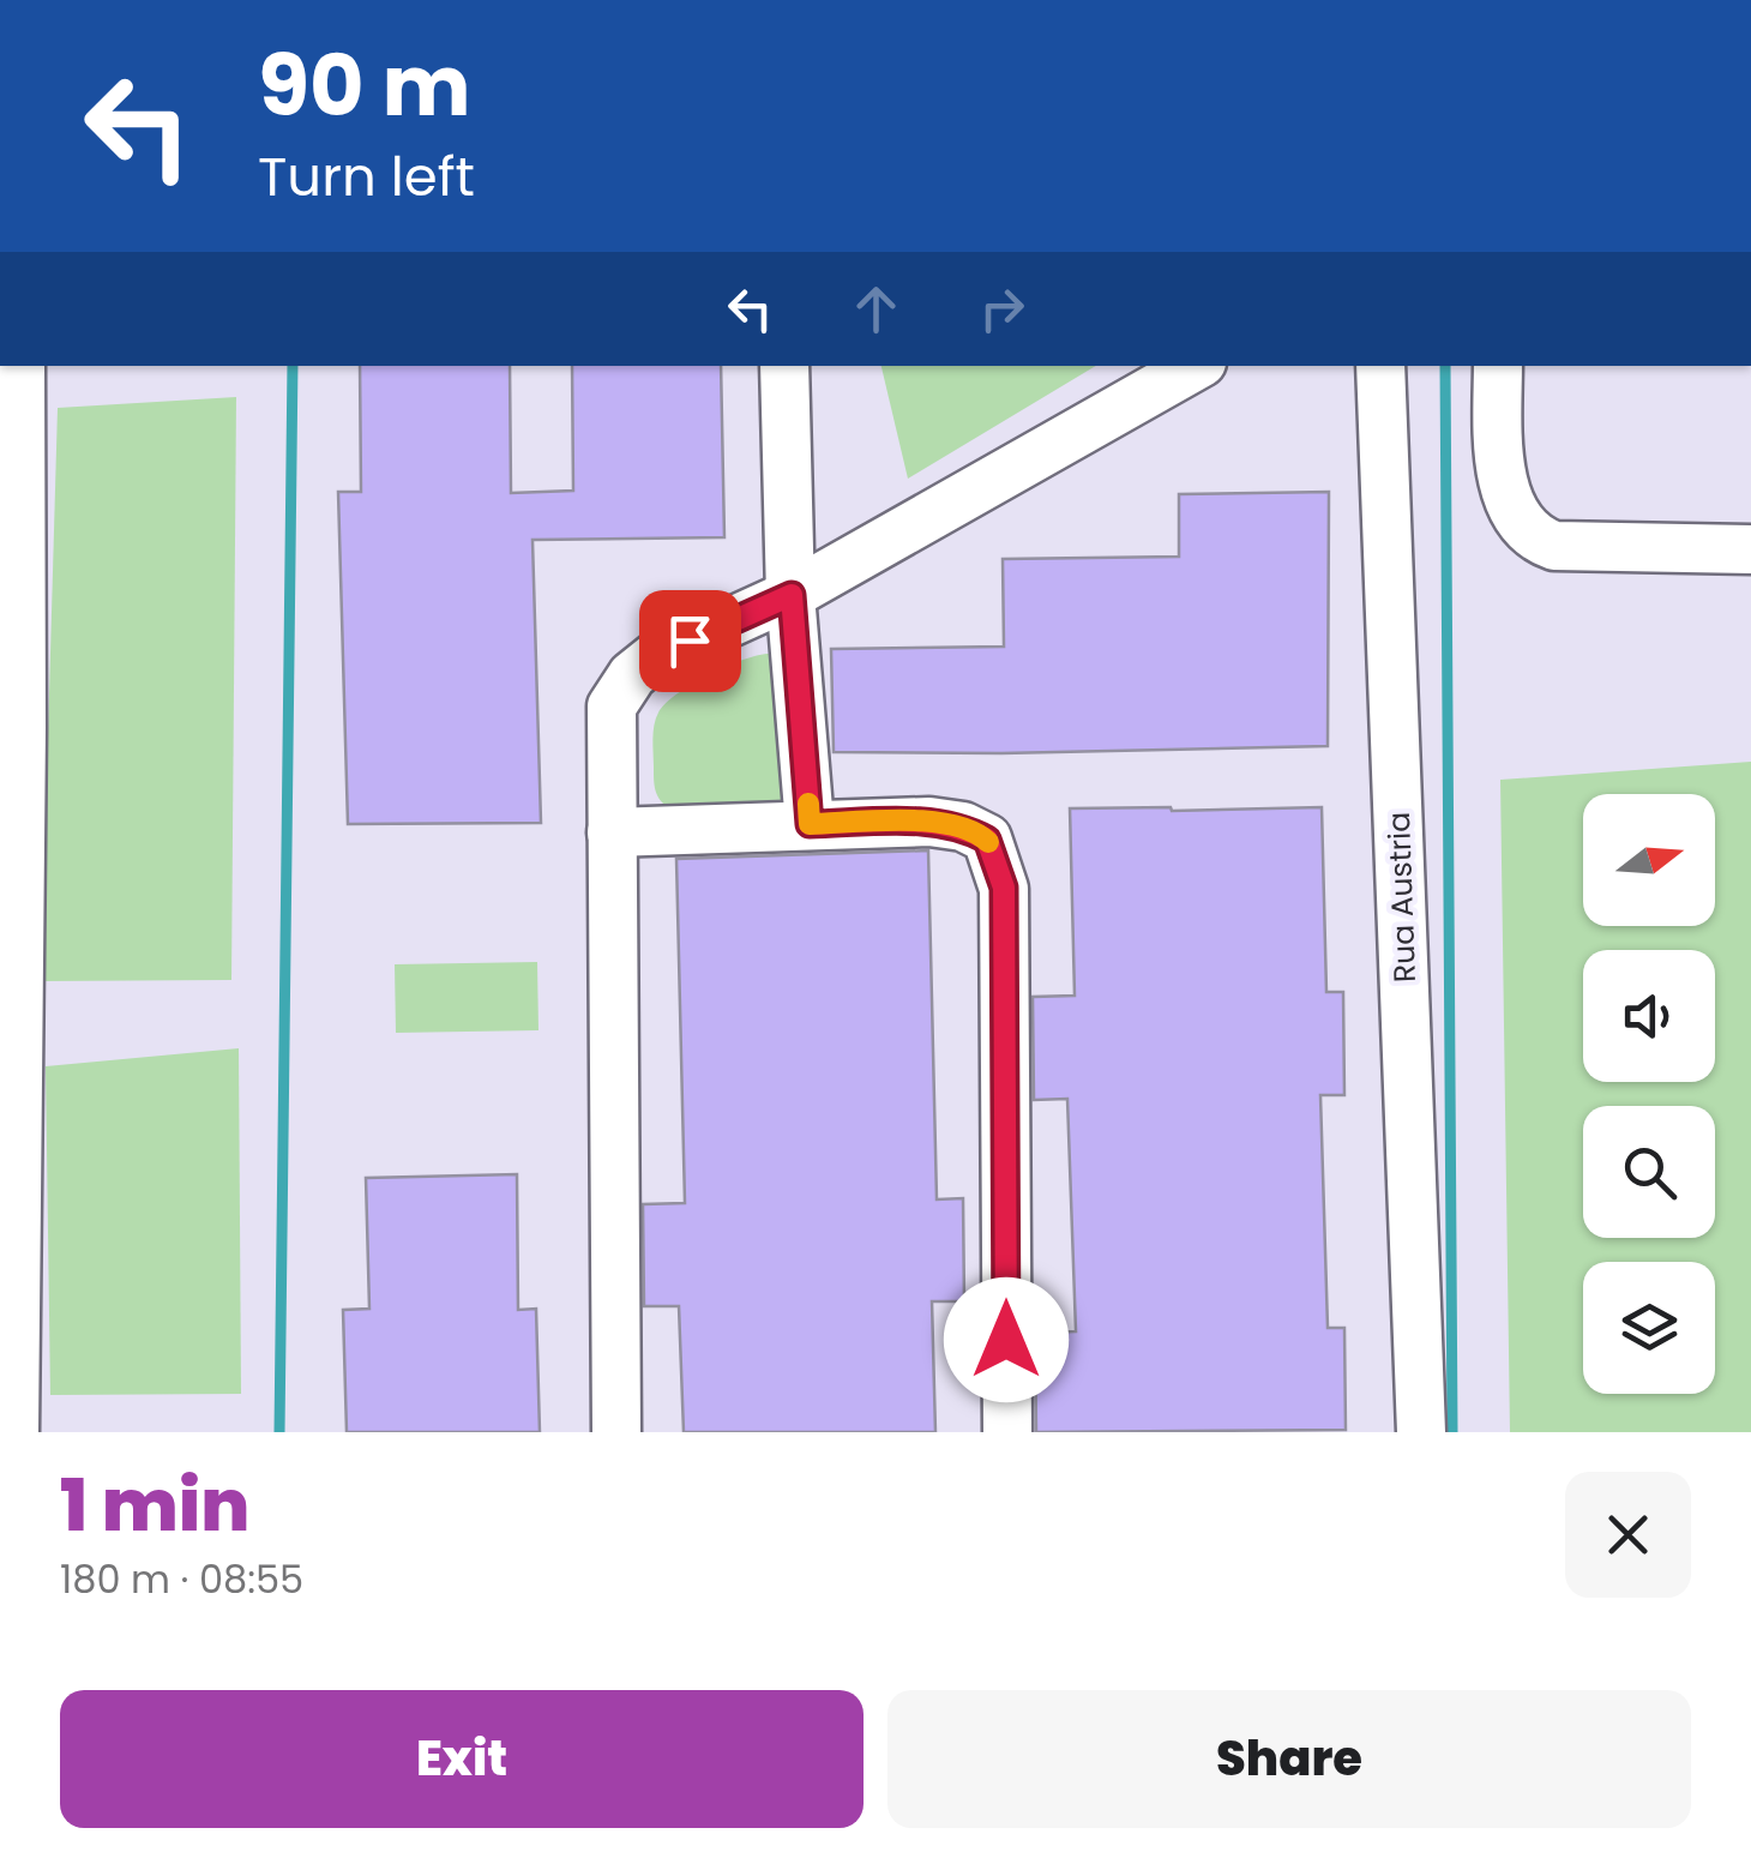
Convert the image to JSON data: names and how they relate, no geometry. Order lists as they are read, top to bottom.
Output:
{
  "streets": {
    "street": ["Rua Austria"]
  },
  "north": "right",
  "page": {
    "turn": ["90 m", "Turn left"],
    "heading": ["1 min", "180 m · 08:55"],
    "buttons": ["Exit", "Share"]
  }
}
